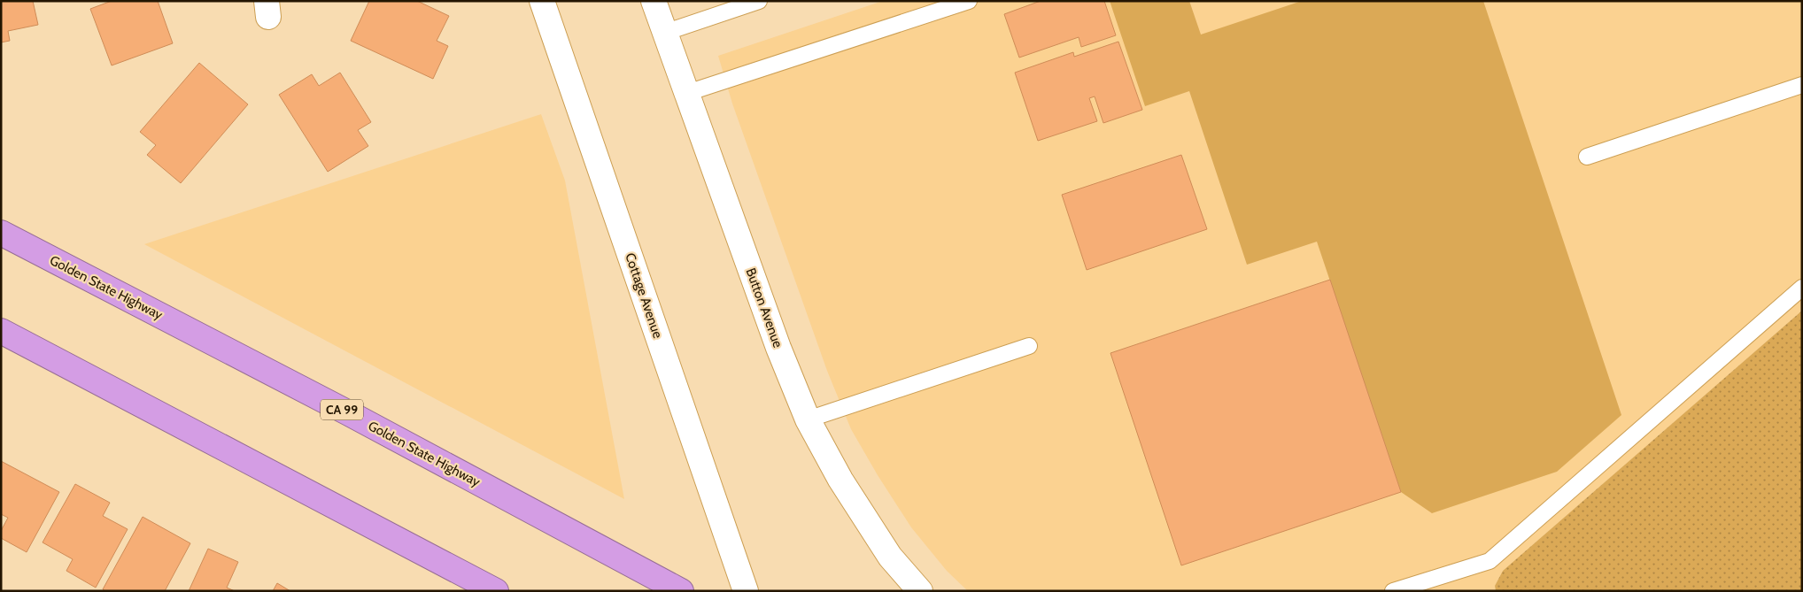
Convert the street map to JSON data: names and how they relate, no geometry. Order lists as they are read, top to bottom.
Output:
{
  "streets": {
    "highway": ["Golden State Highway", "CA 99"],
    "street": ["Cottage Avenue", "Button Avenue"]
  }
}
